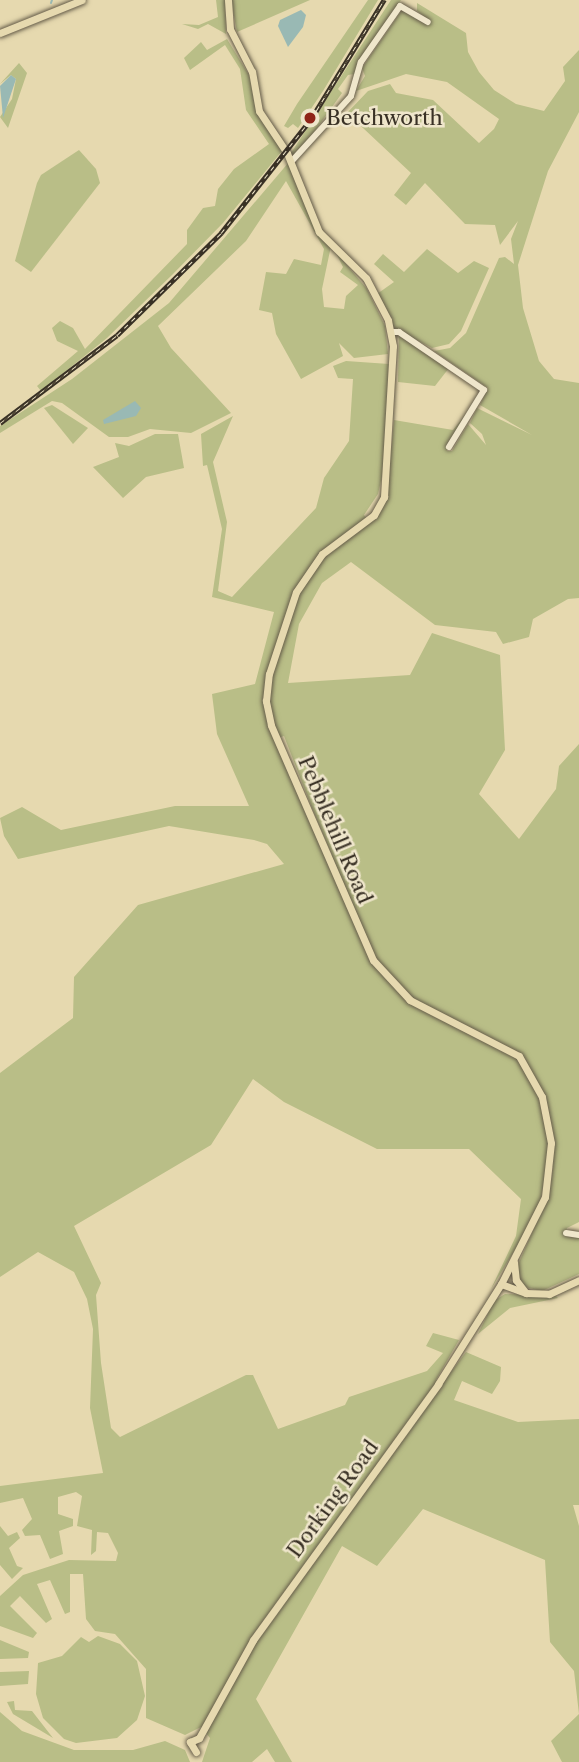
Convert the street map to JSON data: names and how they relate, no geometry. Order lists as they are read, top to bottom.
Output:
{
  "streets": {
    "main road": ["Pebblehill Road", "Dorking Road"]
  },
  "crossings": [
    ["Pebblehill Road", "Dorking Road"]
  ],
  "places": ["Betchworth"]
}
